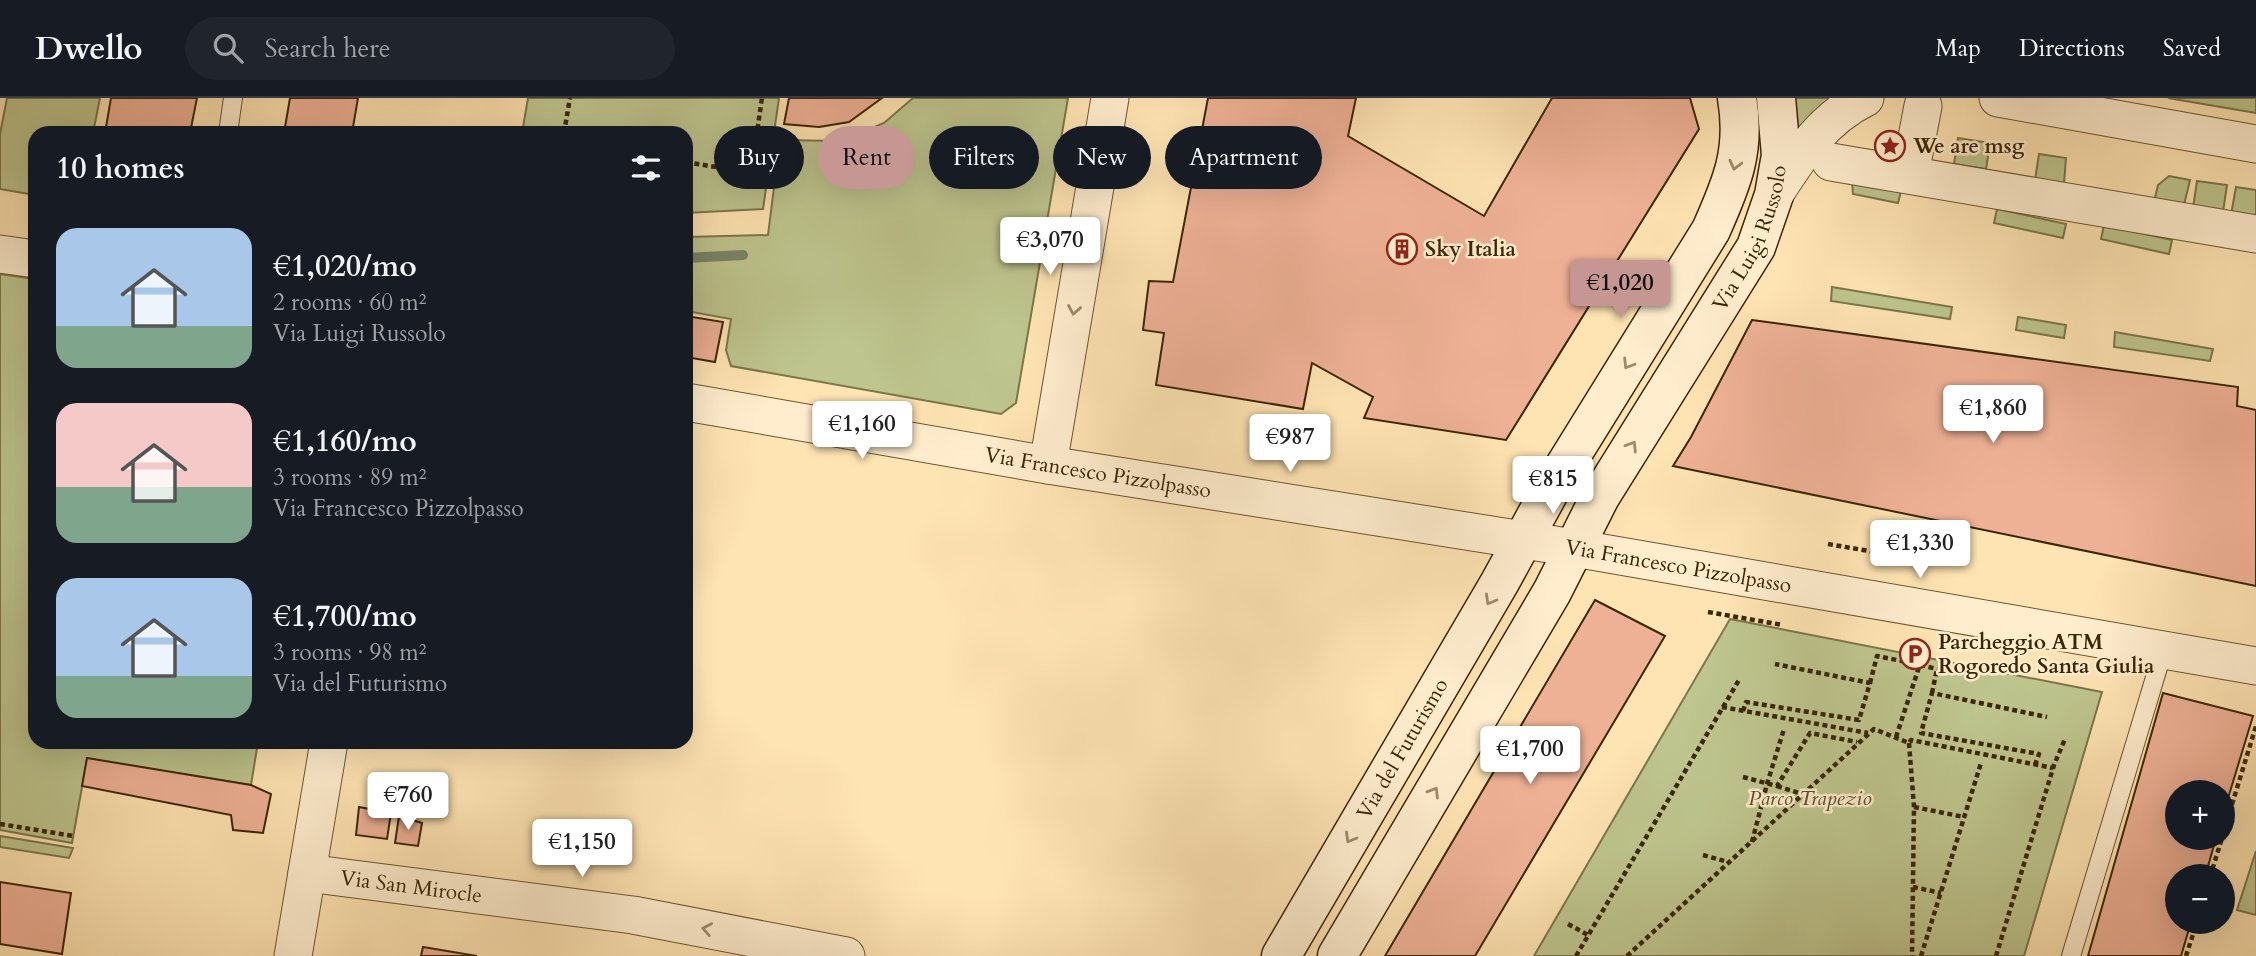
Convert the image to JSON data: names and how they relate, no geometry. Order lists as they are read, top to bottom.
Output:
{
  "streets": {
    "street": [
      "Via Luigi Russolo",
      "Via Francesco Pizzolpasso",
      "Via del Futurismo",
      "Via San Mirocle"
    ]
  },
  "crossings": [
    ["Via Luigi Russolo", "Via Francesco Pizzolpasso"],
    ["Via Luigi Russolo", "Via del Futurismo"],
    ["Via Francesco Pizzolpasso", "Via del Futurismo"]
  ],
  "one_way": ["Via San Mirocle"],
  "parks": ["Parco Trapezio"],
  "places": {
    "place": ["We are msg"],
    "building": ["Sky Italia"],
    "parking": ["Parcheggio ATM Rogoredo Santa Giulia"]
  },
  "page": {
    "header": "Dwello",
    "search": "Search here",
    "nav": ["Map", "Directions", "Saved"],
    "chip": [
      "Buy",
      "Rent",
      "Filters",
      "New",
      "Apartment"
    ],
    "heading": "10 homes",
    "list": [
      {
        "name": "€1,020/mo",
        "note": "2 rooms · 60 m² · Via Luigi Russolo"
      },
      {
        "name": "€1,160/mo",
        "note": "3 rooms · 89 m² · Via Francesco Pizzolpasso"
      },
      {
        "name": "€1,700/mo",
        "note": "3 rooms · 98 m² · Via del Futurismo"
      }
    ],
    "price": [
      "€3,070",
      "€1,020",
      "€1,860",
      "€1,160",
      "€987",
      "€815",
      "€1,330",
      "€1,700",
      "€760",
      "€1,150"
    ],
    "map_buttons": ["+", "−"]
  }
}
